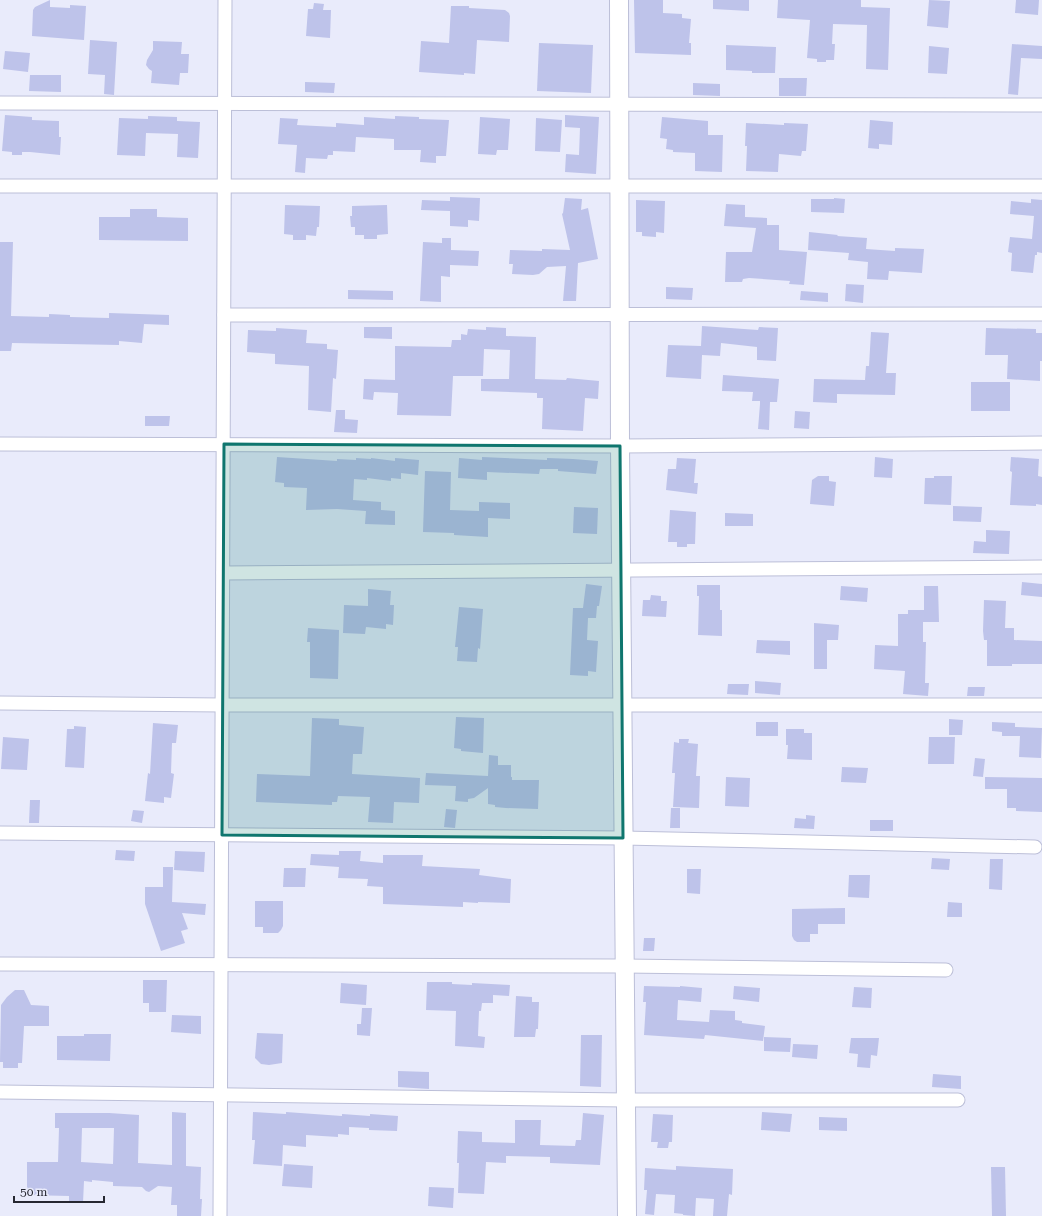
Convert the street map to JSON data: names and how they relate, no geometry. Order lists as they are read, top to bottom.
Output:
{
  "scale_bar": "50 m"
}
